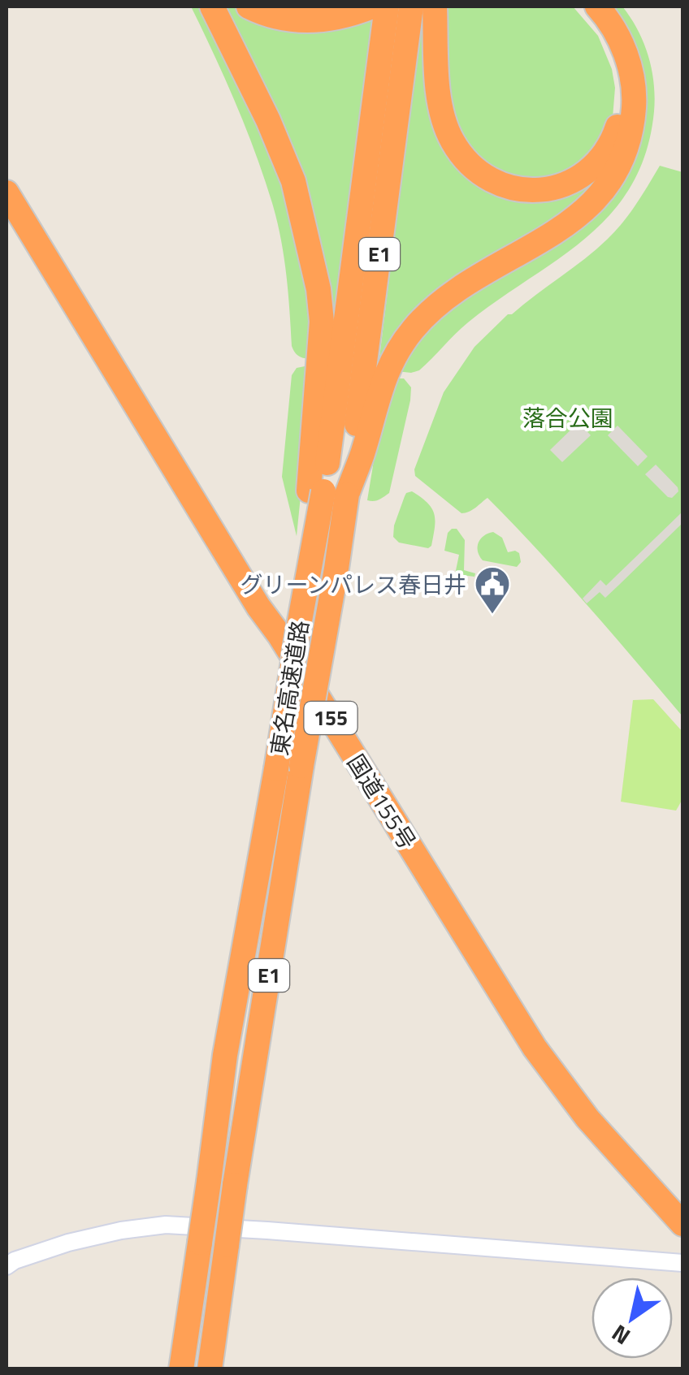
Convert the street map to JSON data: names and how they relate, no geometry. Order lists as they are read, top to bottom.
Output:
{
  "streets": {
    "highway": [
      "E1",
      "東名高速道路",
      "155",
      "国道155号"
    ]
  },
  "parks": ["落合公園"],
  "places": {
    "public building": ["グリーンパレス春日井"]
  },
  "north": "bottom left"
}
